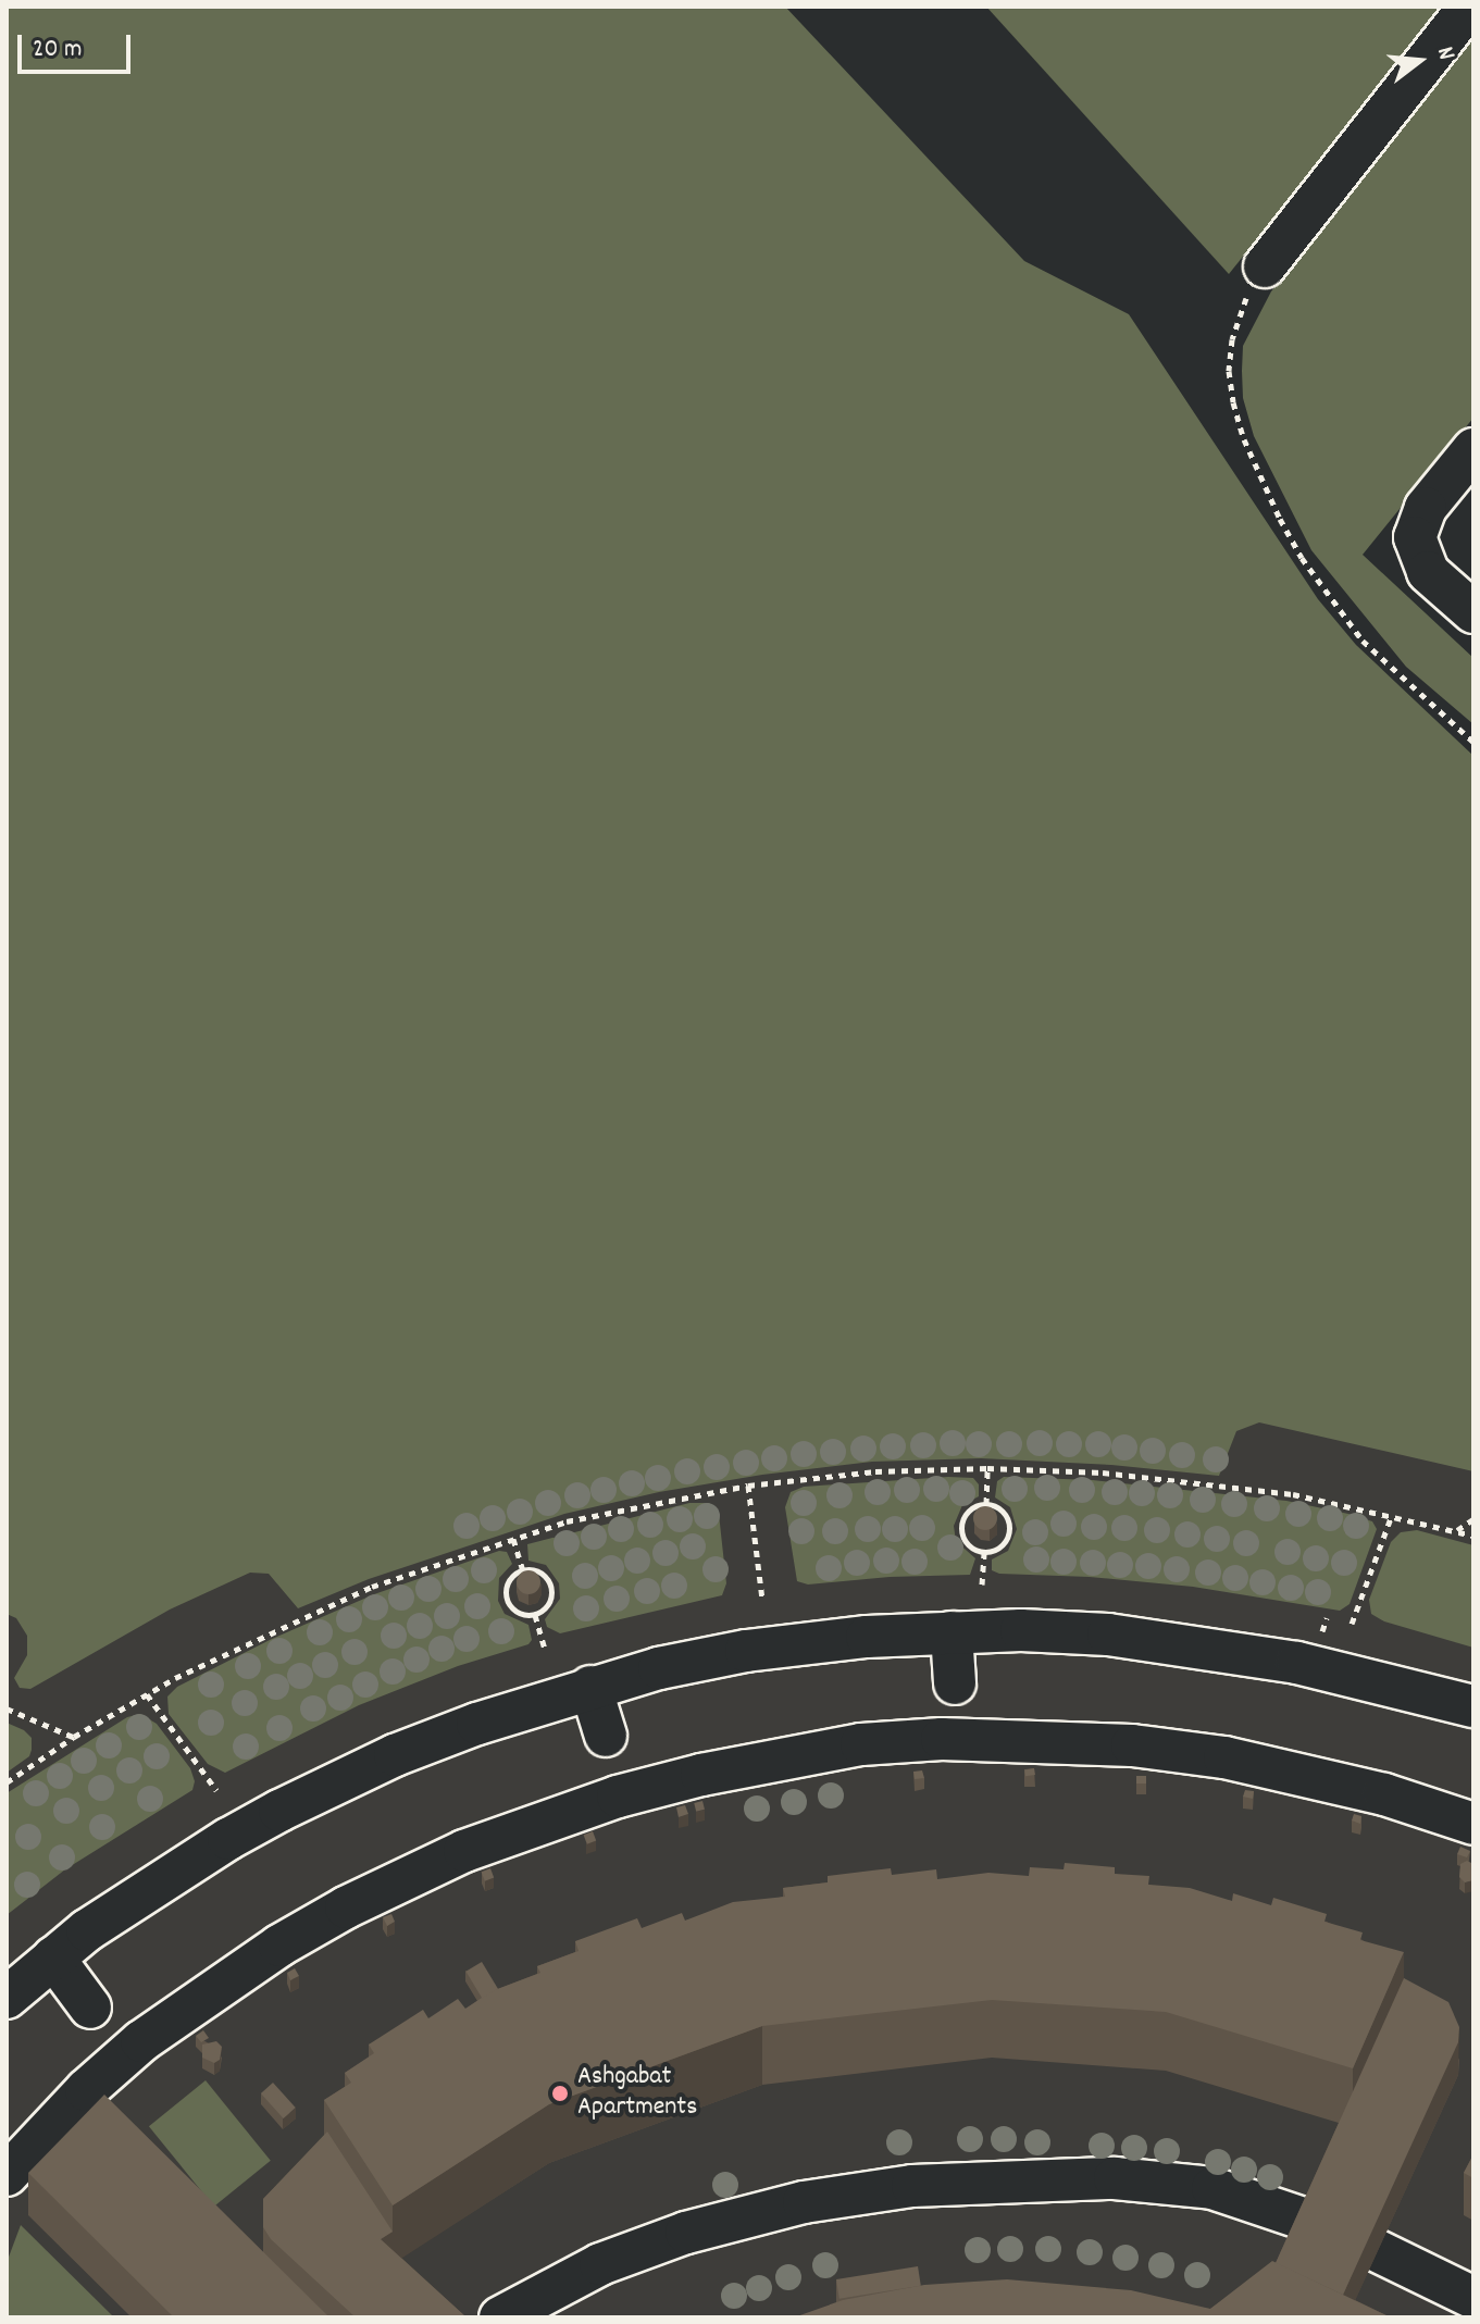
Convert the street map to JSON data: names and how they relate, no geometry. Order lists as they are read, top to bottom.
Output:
{
  "places": ["Ashgabat Apartments"],
  "scale_bar": "20 m",
  "north": "right"
}
